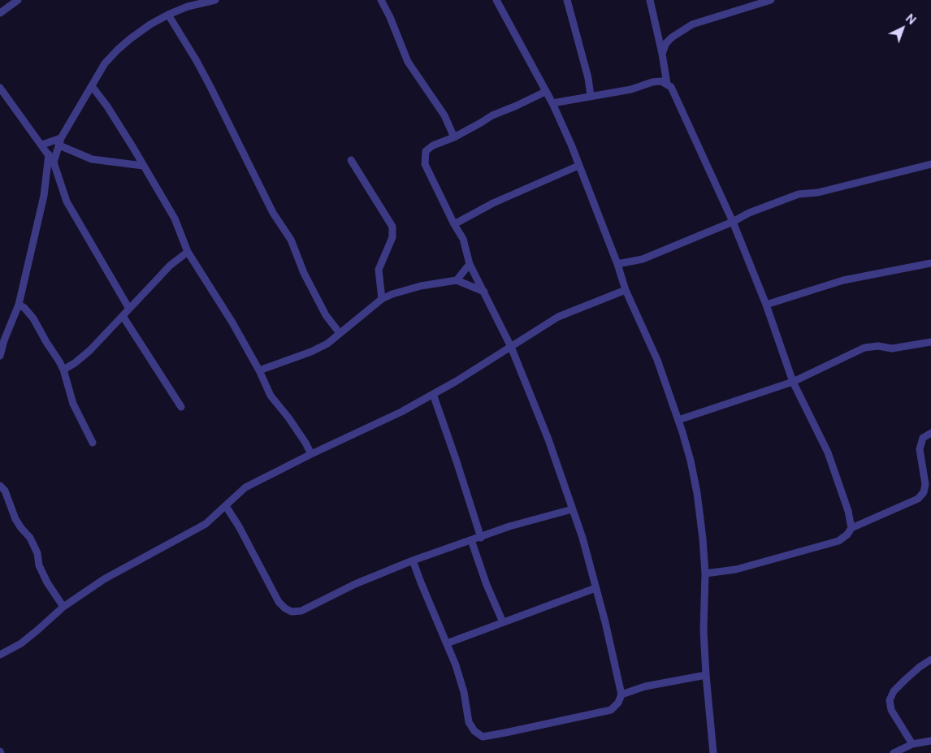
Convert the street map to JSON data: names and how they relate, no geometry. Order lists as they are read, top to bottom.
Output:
{
  "north": "top right"
}
